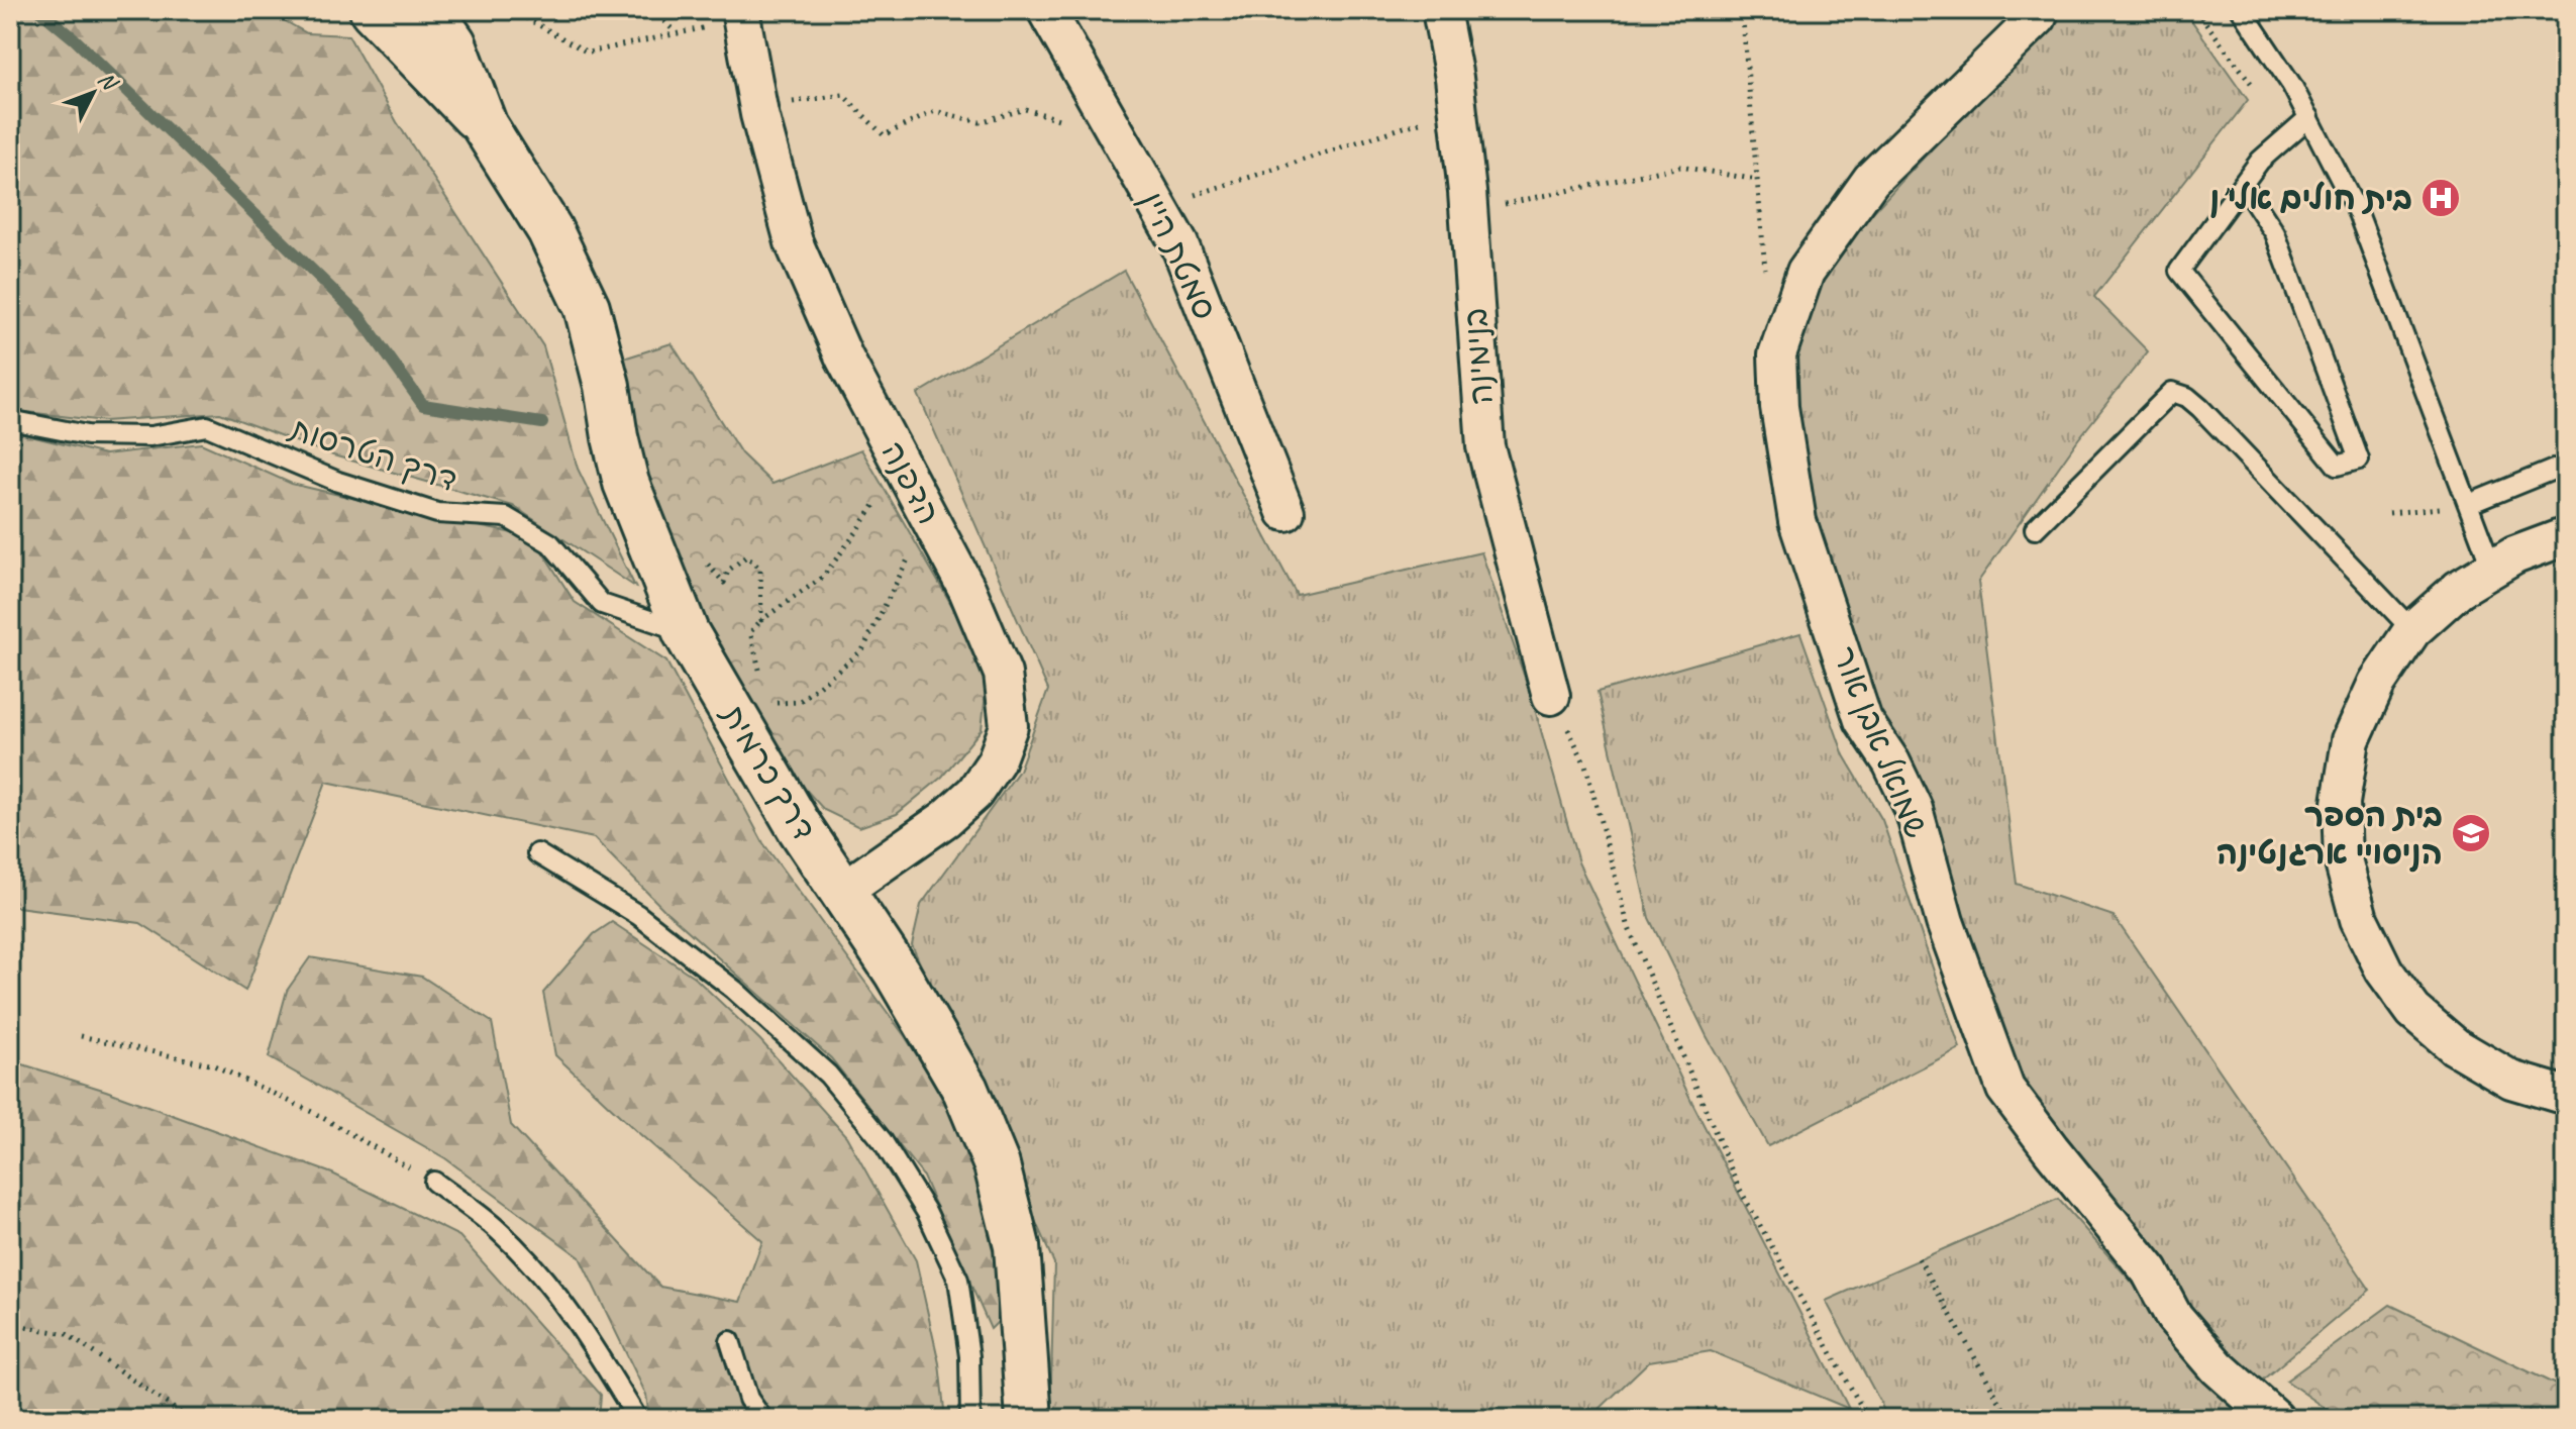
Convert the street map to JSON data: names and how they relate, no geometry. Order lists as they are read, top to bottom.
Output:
{
  "streets": {
    "street": [
      "סמטת היין",
      "בנימינה",
      "הדפנה",
      "שמואל אבן אור",
      "דרך כרמית"
    ],
    "lane": ["דרך הטרסות"]
  },
  "crossings": [
    ["דרך הטרסות", "דרך כרמית"],
    ["הדפנה", "דרך כרמית"]
  ],
  "places": {
    "hospital": ["בית חולים אלי\"ן"],
    "school or university": ["בית הספר הניסויי ארגנטינה"]
  },
  "north": "top right"
}
